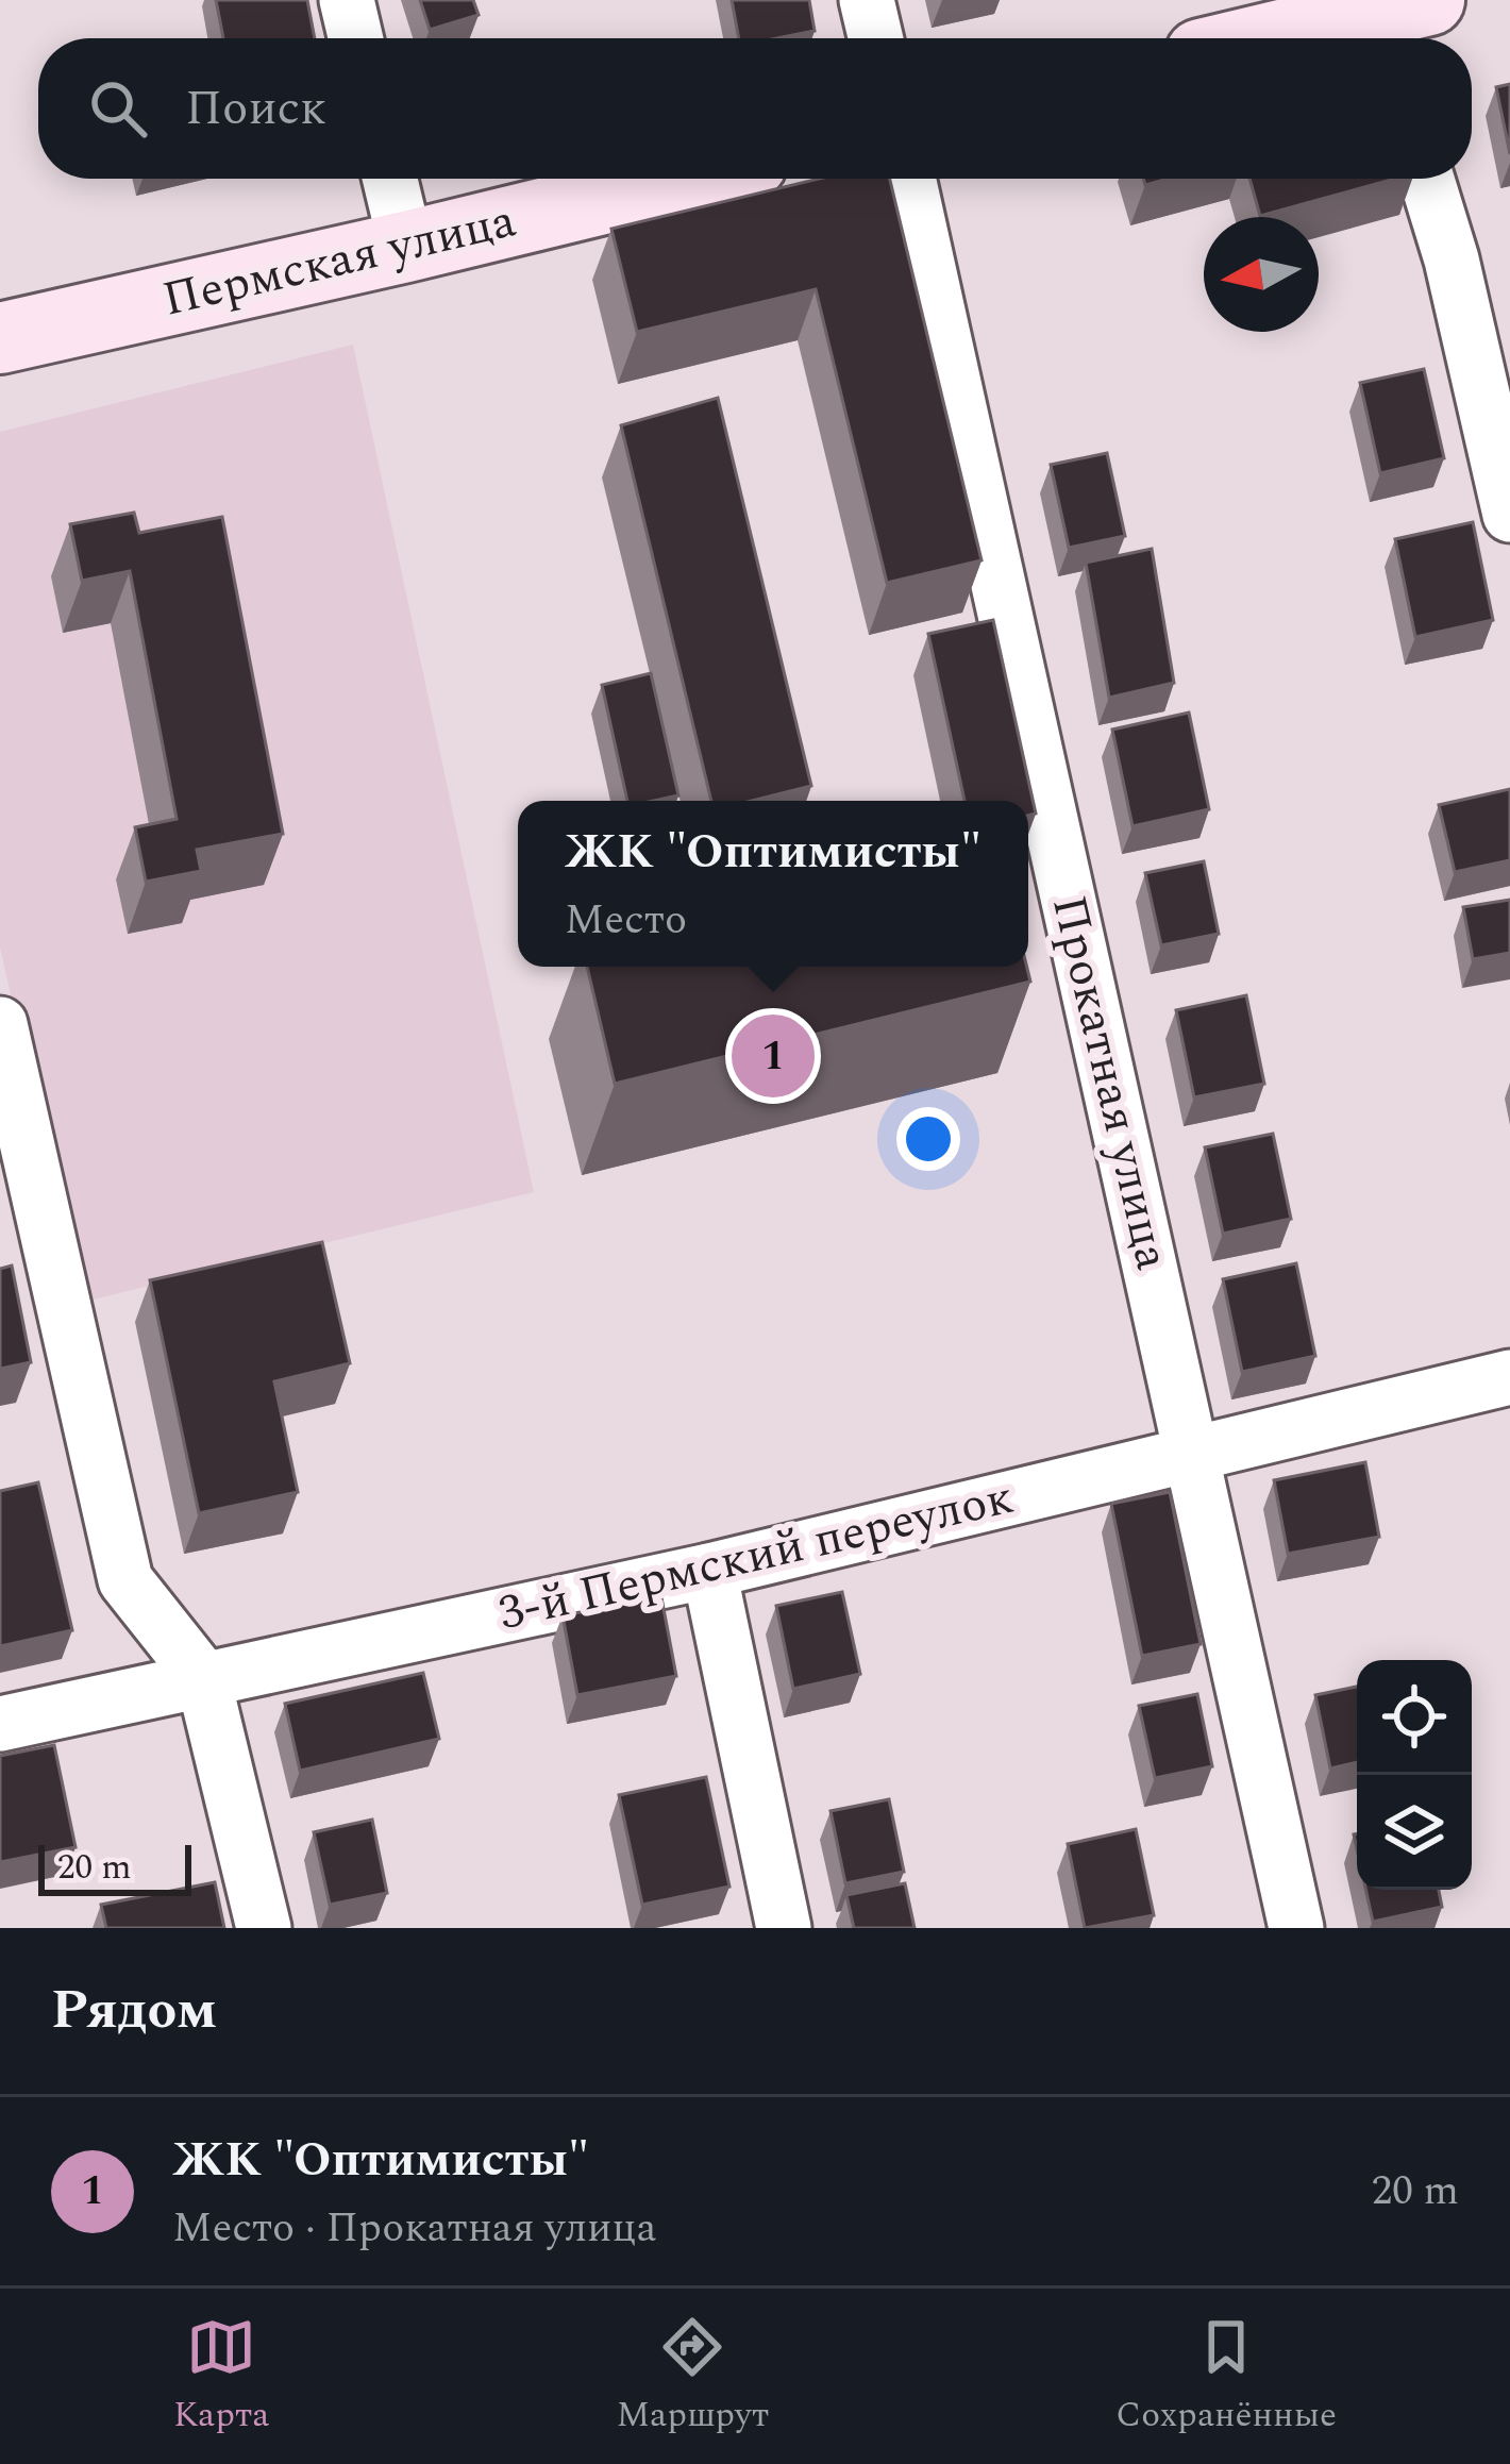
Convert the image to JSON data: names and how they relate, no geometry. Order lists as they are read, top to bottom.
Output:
{
  "streets": {
    "street": ["Пермская улица", "Прокатная улица", "3-й Пермский переулок"]
  },
  "crossings": [
    ["Прокатная улица", "3-й Пермский переулок"]
  ],
  "scale_bar": "20 m",
  "north": "left",
  "page": {
    "search": "Поиск",
    "popup": ["ЖК \"Оптимисты\"", "Место"],
    "pins": "1",
    "scale": "20 m",
    "heading": "Рядом",
    "list": [
      {
        "mark": "1",
        "name": "ЖК \"Оптимисты\"",
        "note": "Место · Прокатная улица",
        "value": "20 m"
      }
    ],
    "nav": ["Карта", "Маршрут", "Сохранённые"]
  }
}
